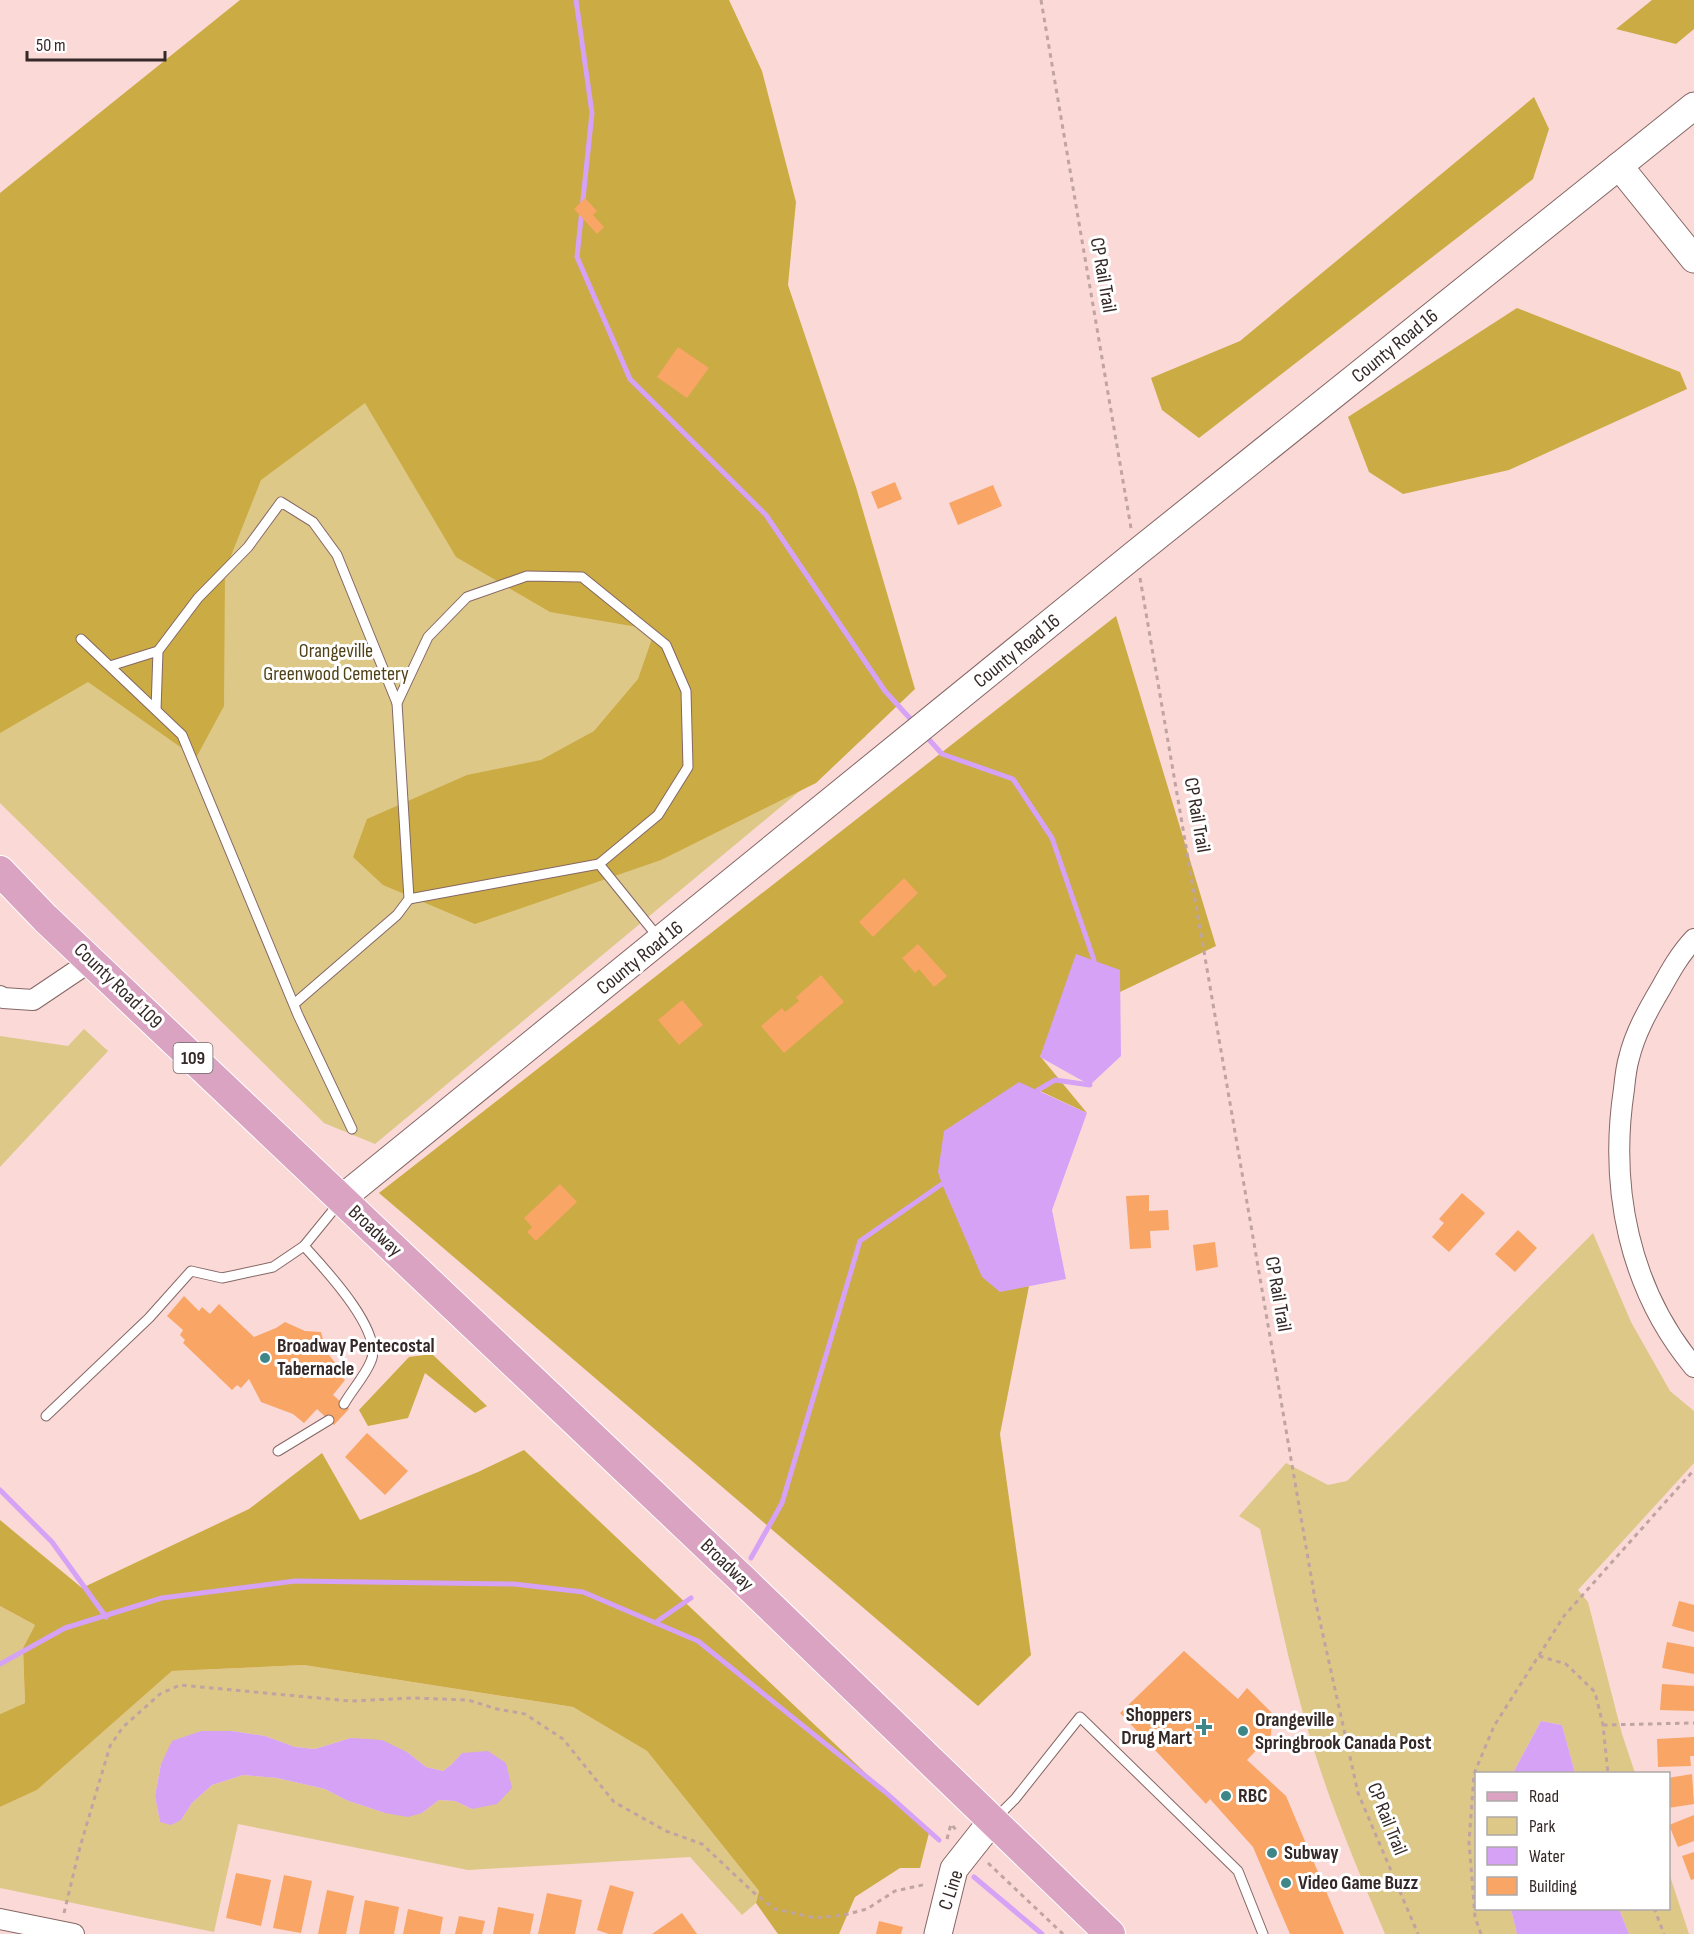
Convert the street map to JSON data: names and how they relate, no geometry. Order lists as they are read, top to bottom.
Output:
{
  "streets": {
    "main road": [
      "County Road 16",
      "County Road 109",
      "109",
      "Broadway",
      "C Line"
    ],
    "path": ["CP Rail Trail"]
  },
  "crossings": [
    ["CP Rail Trail", "County Road 16"],
    ["County Road 16", "County Road 109"],
    ["County Road 16", "Broadway"],
    ["County Road 109", "Broadway"],
    ["Broadway", "C Line"]
  ],
  "parks": ["Orangeville Greenwood Cemetery"],
  "places": {
    "other": [
      "Broadway Pentecostal Tabernacle",
      "Orangeville Springbrook Canada Post",
      "RBC",
      "Subway",
      "Video Game Buzz"
    ],
    "health": ["Shoppers Drug Mart"]
  },
  "legend": [
    "Road",
    "Park",
    "Water",
    "Building"
  ],
  "scale_bar": "50 m"
}
